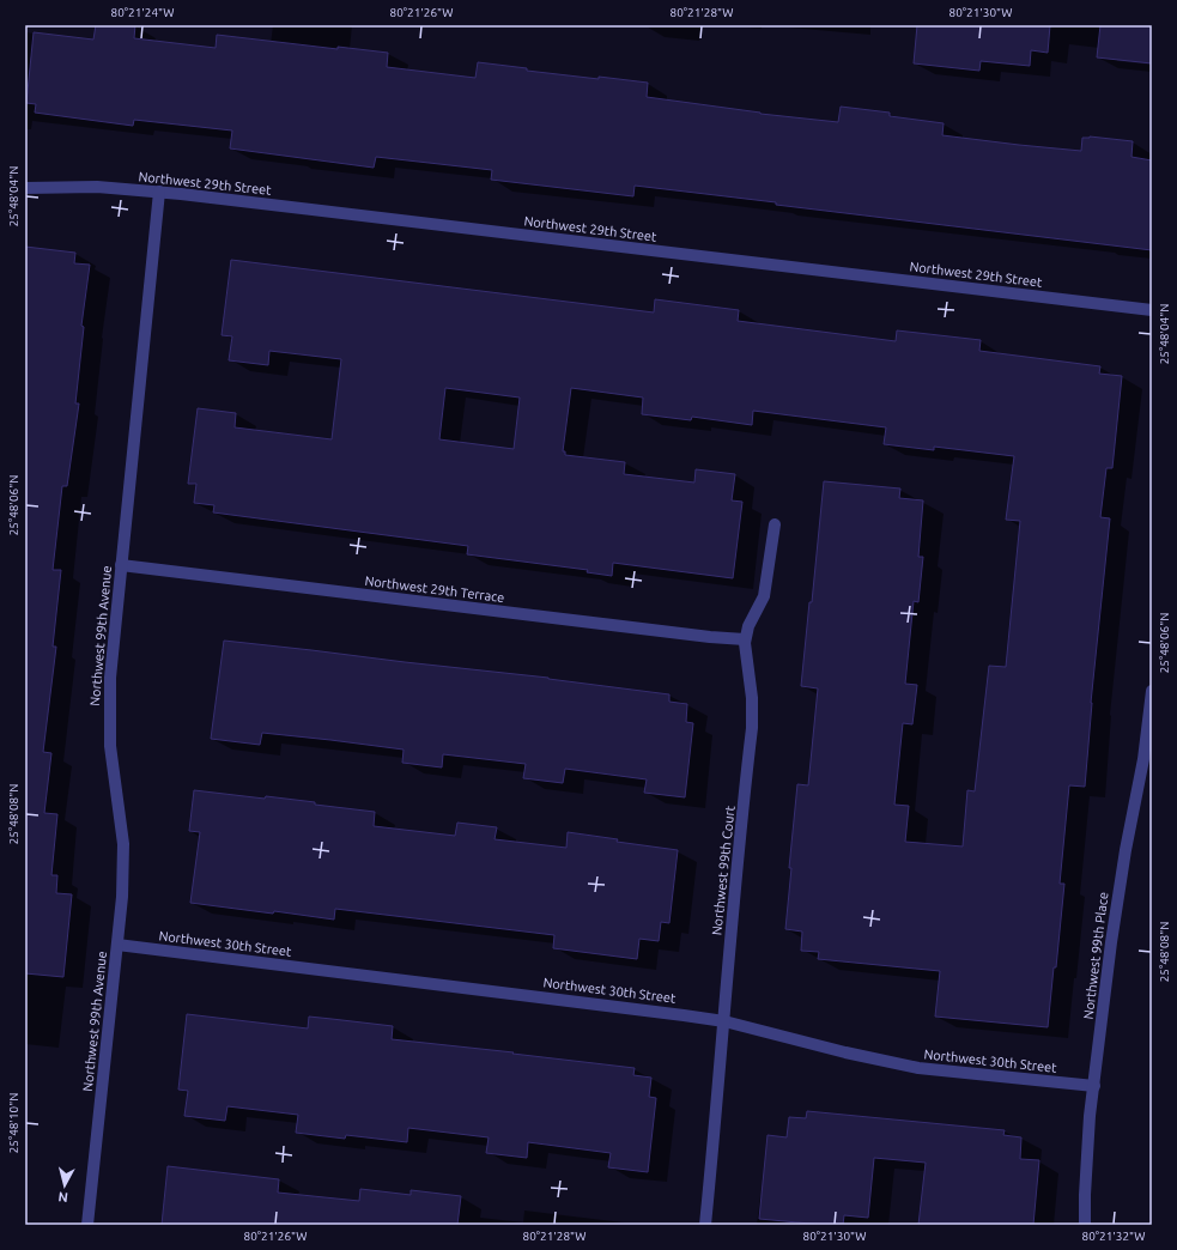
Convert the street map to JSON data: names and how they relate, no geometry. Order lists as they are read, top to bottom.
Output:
{
  "streets": {
    "street": [
      "Northwest 29th Street",
      "Northwest 29th Terrace",
      "Northwest 99th Avenue",
      "Northwest 99th Court",
      "Northwest 30th Street",
      "Northwest 99th Place"
    ]
  },
  "crossings": [
    ["Northwest 29th Street", "Northwest 99th Avenue"],
    ["Northwest 29th Terrace", "Northwest 99th Avenue"],
    ["Northwest 29th Terrace", "Northwest 99th Court"],
    ["Northwest 99th Avenue", "Northwest 30th Street"],
    ["Northwest 99th Court", "Northwest 30th Street"],
    ["Northwest 30th Street", "Northwest 99th Place"]
  ],
  "north": "bottom",
  "coordinates": [
    "80°21'24\"W",
    "80°21'26\"W",
    "80°21'28\"W",
    "80°21'30\"W",
    "25°48'04\"N",
    "25°48'06\"N",
    "25°48'08\"N",
    "25°48'10\"N",
    "80°21'32\"W"
  ]
}
